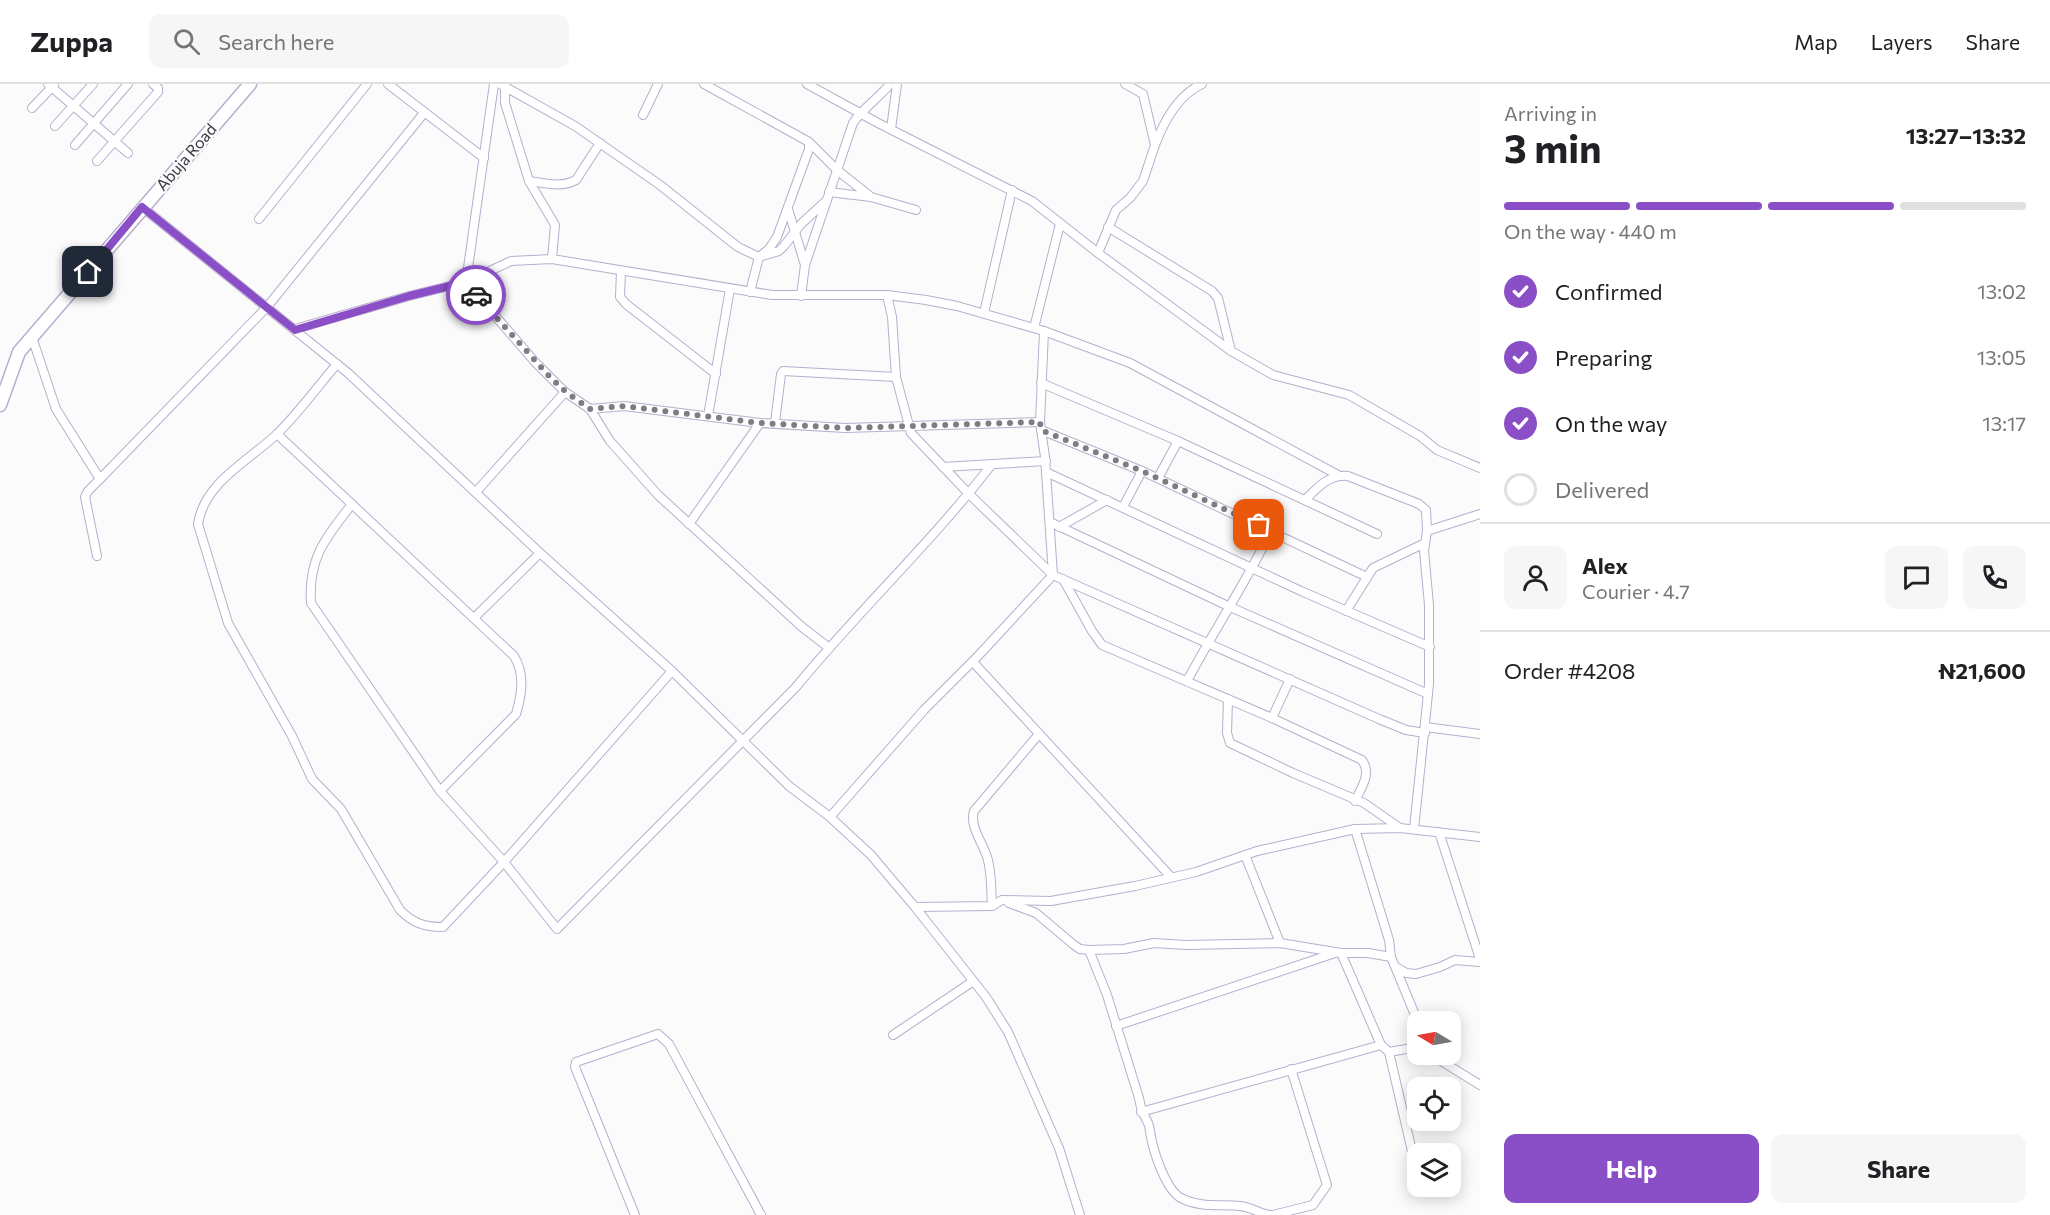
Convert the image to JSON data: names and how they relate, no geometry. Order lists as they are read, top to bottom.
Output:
{
  "streets": {
    "main road": ["Abuja Road"]
  },
  "north": "left",
  "page": {
    "header": "Zuppa",
    "search": "Search here",
    "nav": ["Map", "Layers", "Share"],
    "heading": ["3 min", "Arriving in", "13:27–13:32"],
    "panel": [
      "Alex",
      "Courier · 4.7",
      "Order #4208",
      "₦21,600"
    ],
    "bar": "On the way · 440 m",
    "list": [
      ["Confirmed", "13:02"],
      ["Preparing", "13:05"],
      ["On the way", "13:17"],
      "Delivered"
    ],
    "buttons": ["Help", "Share"]
  }
}
